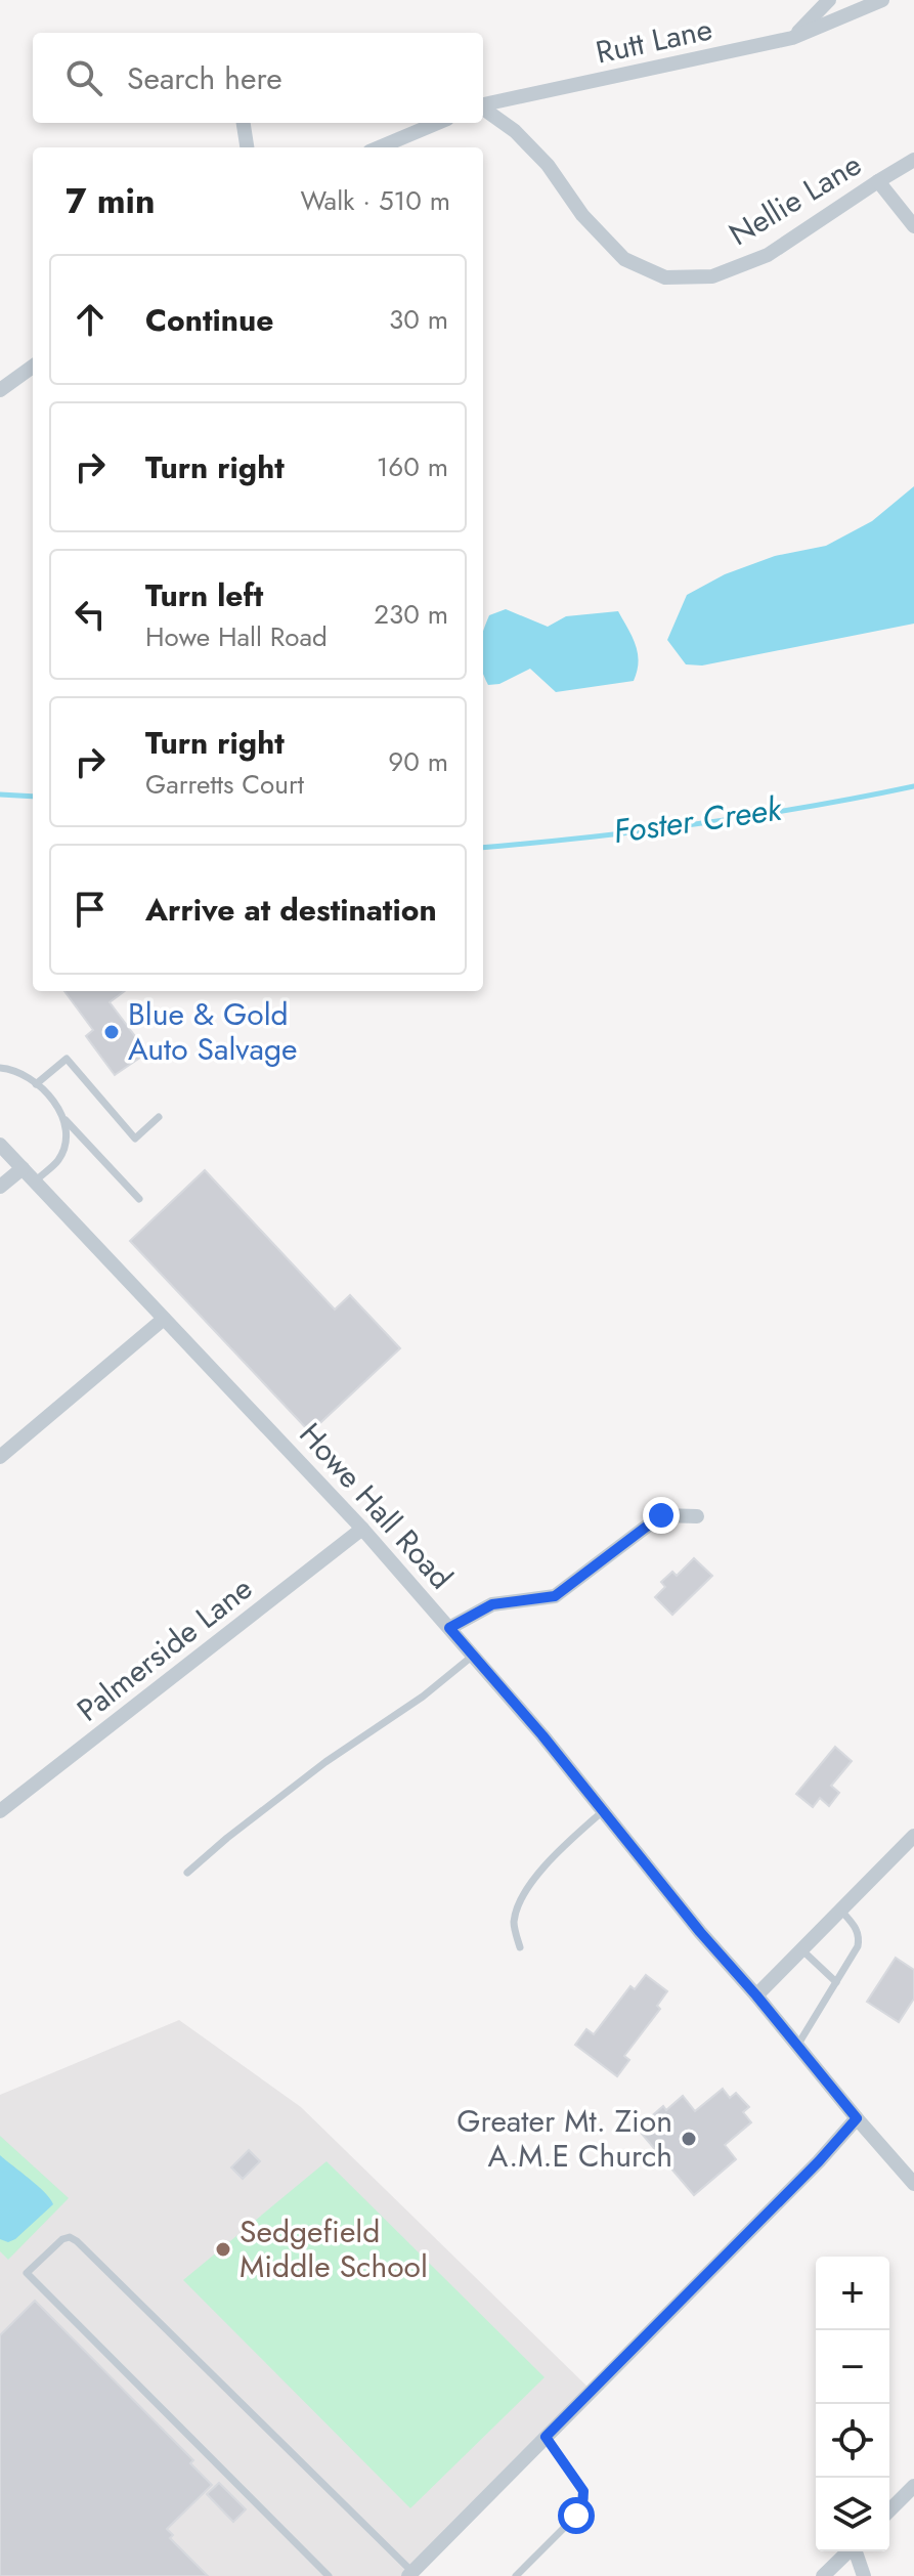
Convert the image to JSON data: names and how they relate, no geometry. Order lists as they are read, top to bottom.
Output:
{
  "streets": {
    "street": [
      "Rutt Lane",
      "Nellie Lane",
      "Howe Hall Road",
      "Palmerside Lane"
    ]
  },
  "crossings": [
    ["Howe Hall Road", "Palmerside Lane"]
  ],
  "water": ["Foster Creek"],
  "places": ["Blue & Gold Auto Salvage", "Greater Mt. Zion A.M.E Church", "Sedgefield Middle School"],
  "page": {
    "search": "Search here",
    "heading": ["7 min", "Walk · 510 m"],
    "list": [
      ["Continue", "30 m"],
      ["Turn right", "160 m"],
      ["Turn left", "Howe Hall Road", "230 m"],
      ["Turn right", "Garretts Court", "90 m"],
      "Arrive at destination"
    ],
    "map_buttons": ["+", "−"]
  }
}
